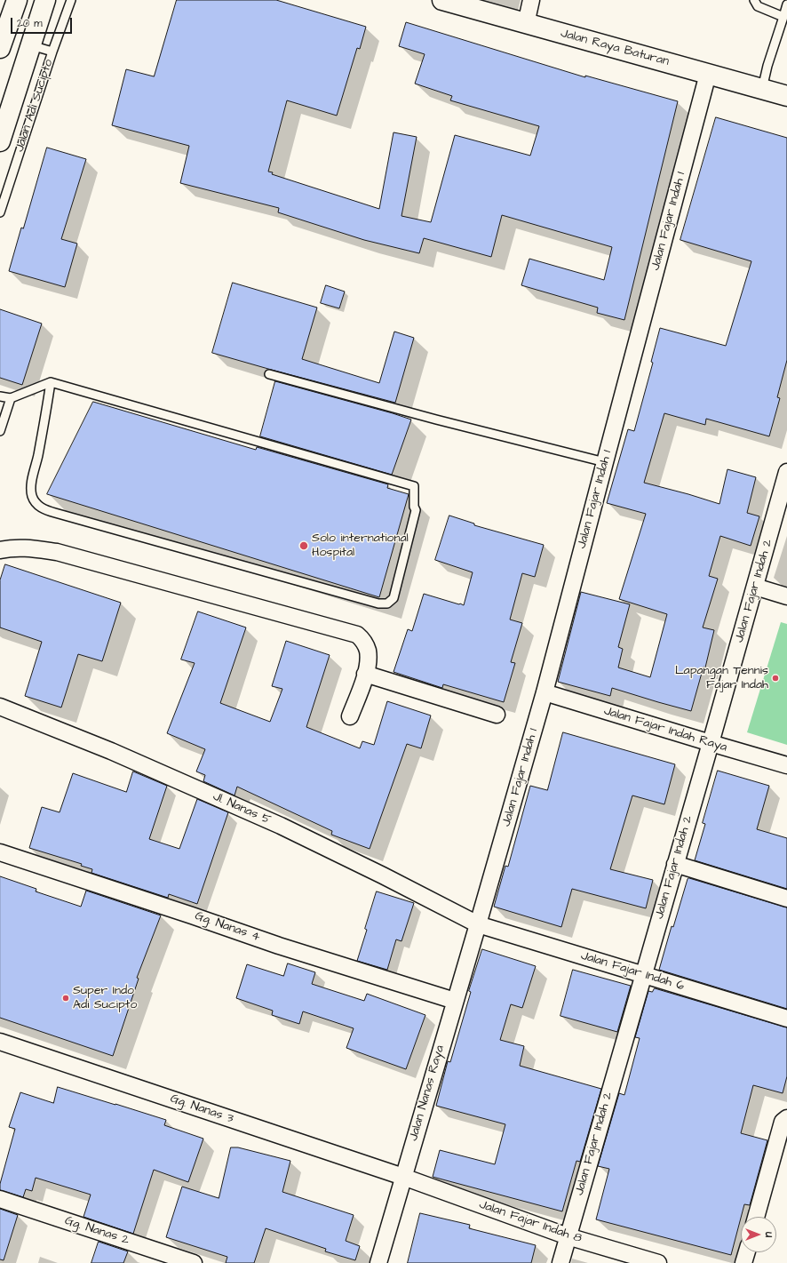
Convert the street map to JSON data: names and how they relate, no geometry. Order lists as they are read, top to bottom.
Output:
{
  "streets": {
    "main road": ["Jalan Raya Baturan", "Jalan Adi Sucipto"],
    "street": [
      "Jalan Fajar Indah 1",
      "Jalan Fajar Indah 2",
      "Jalan Fajar Indah Raya",
      "Jl. Nanas 5",
      "Gg. Nanas 4",
      "Jalan Fajar Indah 6",
      "Jalan Nanas Raya",
      "Gg. Nanas 3",
      "Jalan Fajar Indah 8",
      "Gg. Nanas 2"
    ]
  },
  "crossings": [
    ["Jalan Raya Baturan", "Jalan Fajar Indah 1"],
    ["Jalan Fajar Indah 1", "Jalan Fajar Indah Raya"],
    ["Jalan Fajar Indah 1", "Jl. Nanas 5"],
    ["Jalan Fajar Indah 1", "Jalan Fajar Indah 6"],
    ["Jalan Fajar Indah 1", "Jalan Nanas Raya"],
    ["Jalan Fajar Indah 2", "Jalan Fajar Indah Raya"],
    ["Jalan Fajar Indah 2", "Jalan Fajar Indah 6"],
    ["Jalan Fajar Indah 2", "Jalan Fajar Indah 8"],
    ["Jl. Nanas 5", "Jalan Fajar Indah 6"],
    ["Jl. Nanas 5", "Jalan Nanas Raya"],
    ["Gg. Nanas 4", "Jalan Nanas Raya"],
    ["Jalan Fajar Indah 6", "Jalan Nanas Raya"],
    ["Jalan Nanas Raya", "Gg. Nanas 3"],
    ["Jalan Nanas Raya", "Jalan Fajar Indah 8"],
    ["Gg. Nanas 3", "Jalan Fajar Indah 8"]
  ],
  "places": ["Solo international Hospital", "Lapangan Tennis Fajar Indah", "Super Indo Adi Sucipto"],
  "scale_bar": "20 m",
  "north": "right"
}
